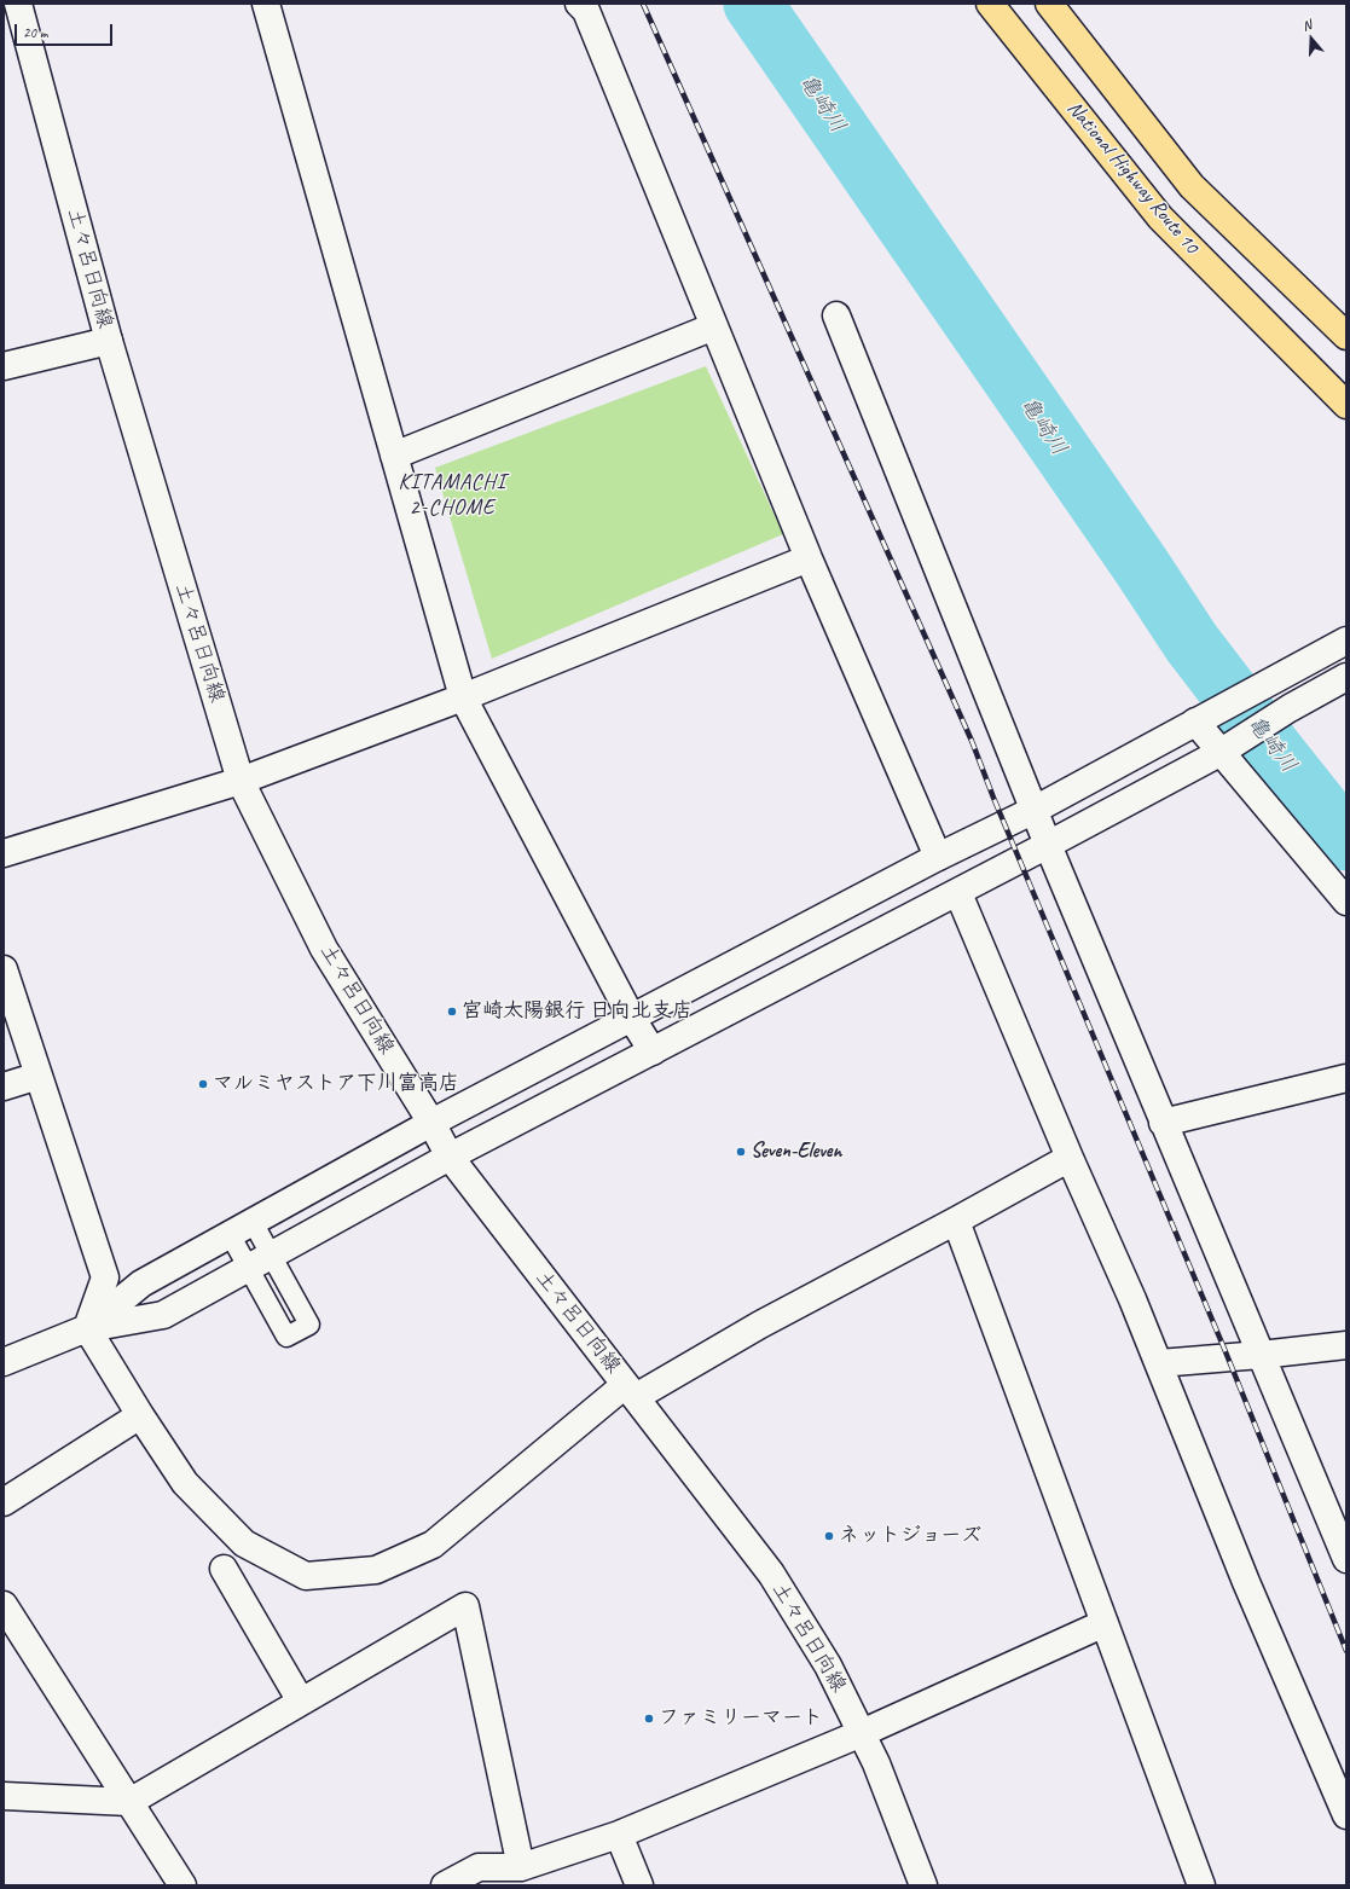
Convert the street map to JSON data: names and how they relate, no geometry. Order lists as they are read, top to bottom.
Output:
{
  "streets": {
    "highway": ["National Highway Route 10"],
    "street": ["土々呂日向線"]
  },
  "districts": ["KITAMACHI 2-CHOME"],
  "water": ["亀崎川"],
  "places": [
    "宮崎太陽銀行 日向北支店",
    "マルミヤストア下川富高店",
    "Seven-Eleven",
    "ネットジョーズ",
    "ファミリーマート"
  ],
  "scale_bar": "20 m",
  "north": "top"
}
